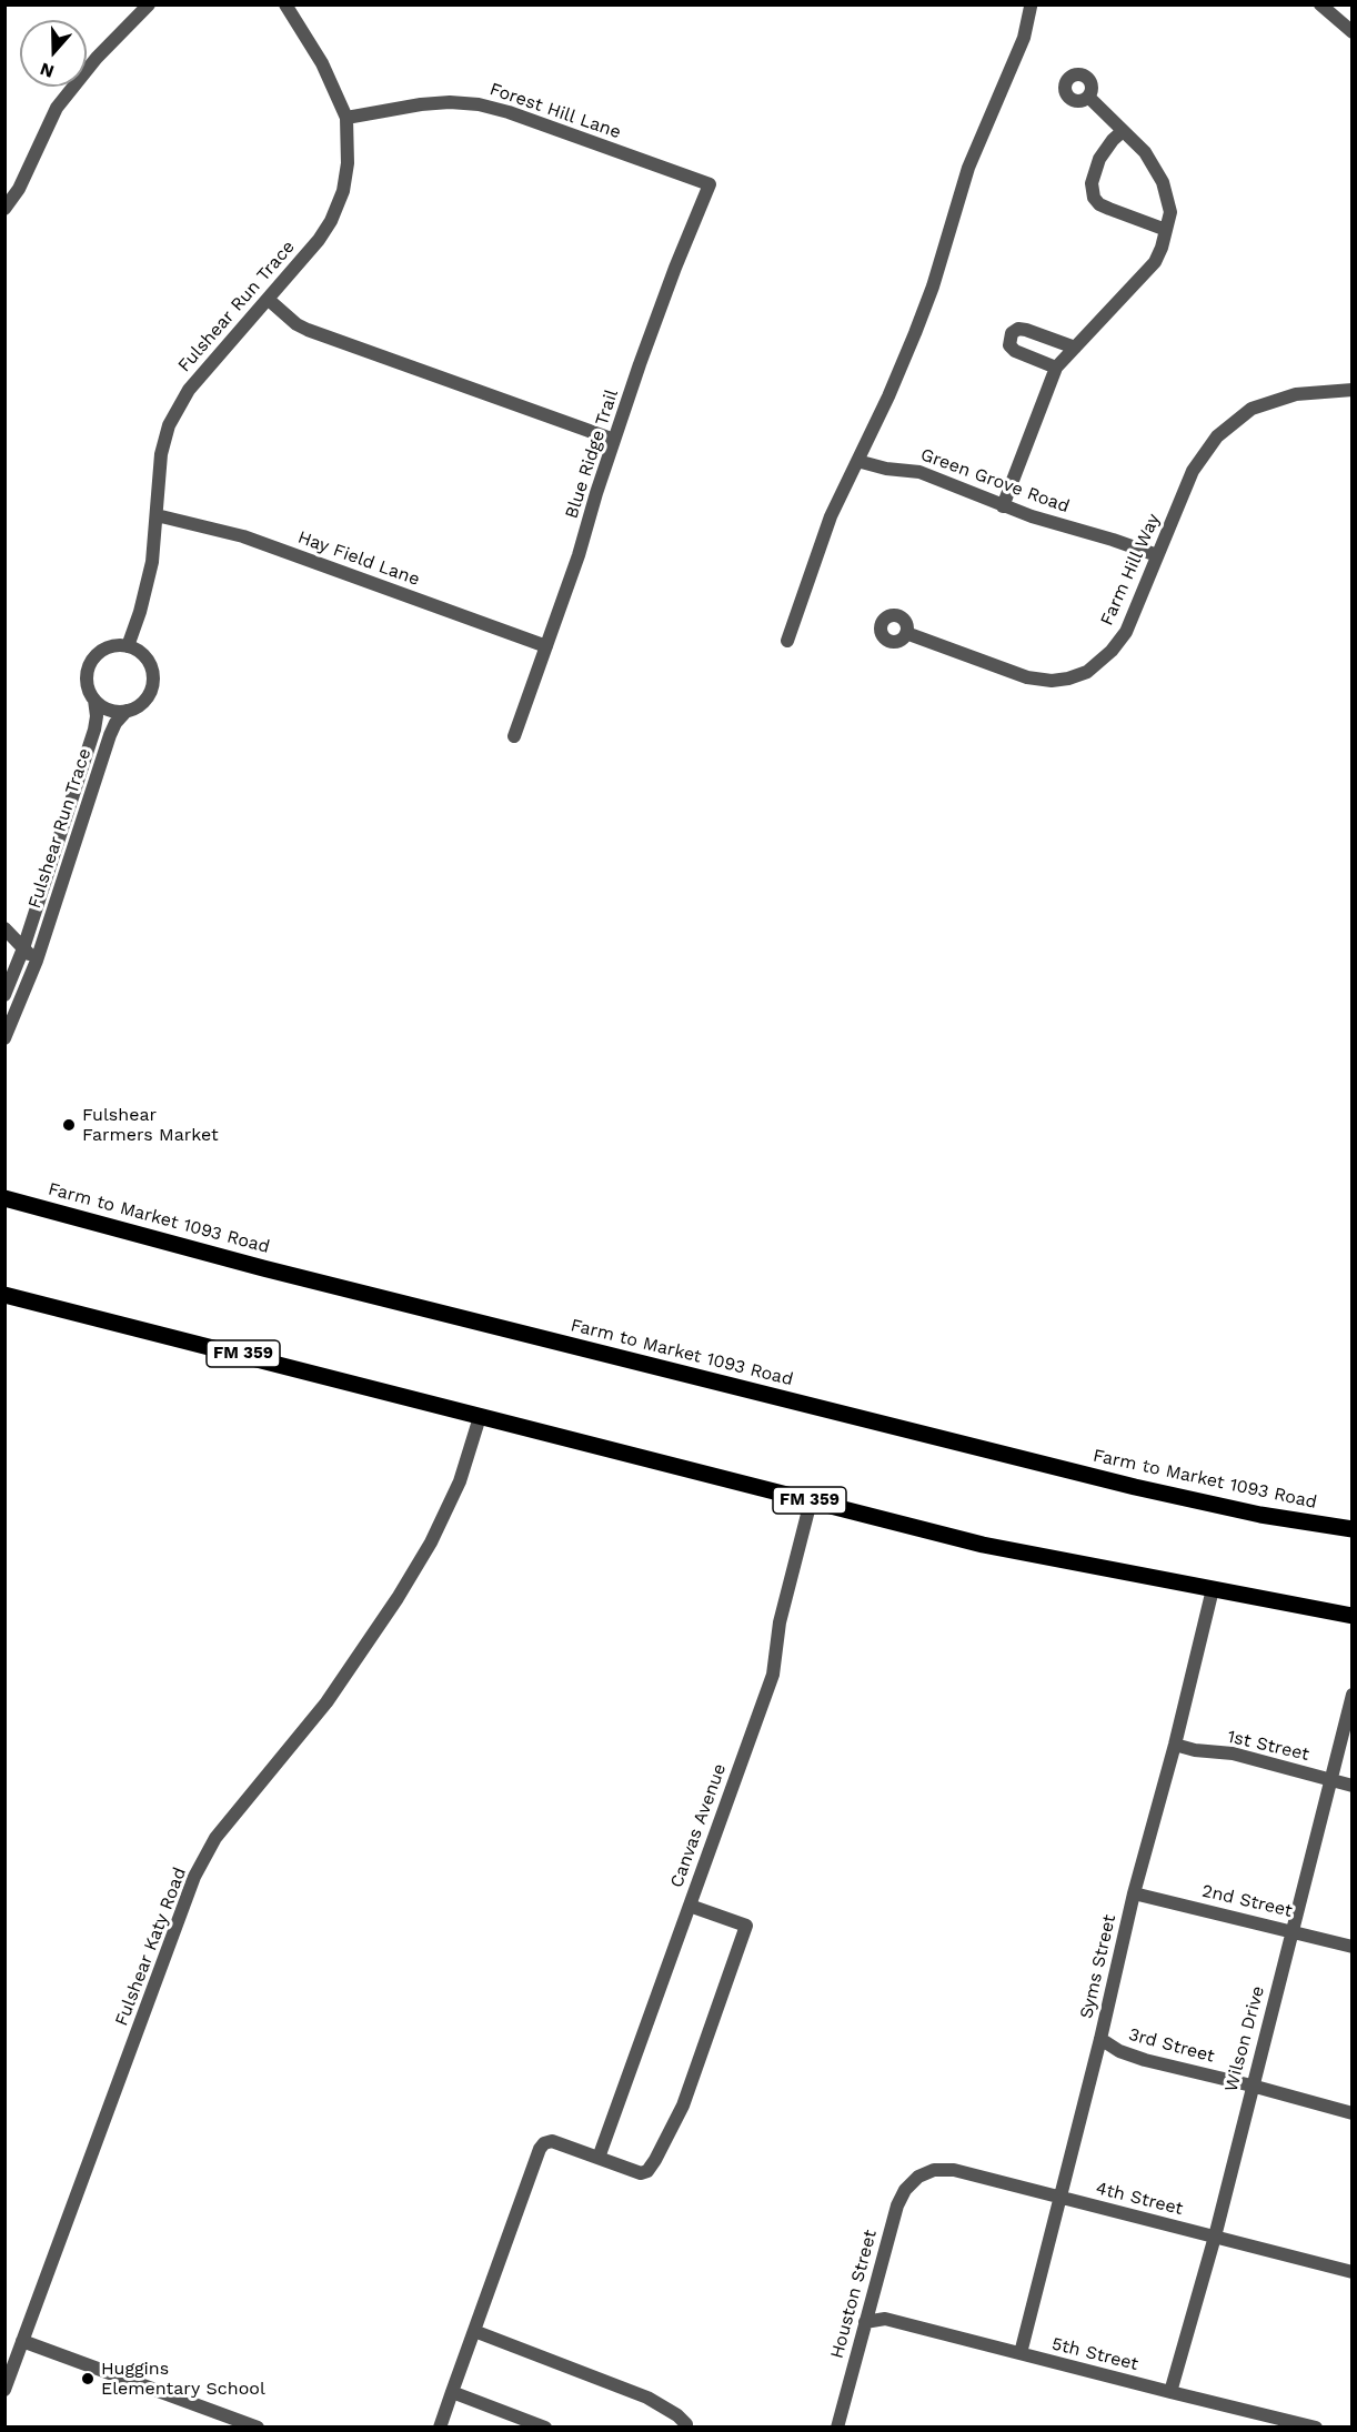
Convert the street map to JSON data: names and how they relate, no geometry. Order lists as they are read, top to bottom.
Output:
{
  "streets": {
    "main road": ["Farm to Market 1093 Road", "FM 359"],
    "street": [
      "Forest Hill Lane",
      "Fulshear Run Trace",
      "Blue Ridge Trail",
      "Green Grove Road",
      "Hay Field Lane",
      "Farm Hill Way",
      "1st Street",
      "Canvas Avenue",
      "2nd Street",
      "Fulshear Katy Road",
      "Syms Street",
      "Wilson Drive",
      "3rd Street",
      "4th Street",
      "Houston Street",
      "5th Street"
    ]
  },
  "crossings": [
    ["Forest Hill Lane", "Fulshear Run Trace"],
    ["Forest Hill Lane", "Blue Ridge Trail"],
    ["Fulshear Run Trace", "Hay Field Lane"],
    ["Blue Ridge Trail", "Hay Field Lane"],
    ["Green Grove Road", "Farm Hill Way"],
    ["FM 359", "Canvas Avenue"],
    ["FM 359", "Fulshear Katy Road"],
    ["FM 359", "Syms Street"],
    ["1st Street", "Syms Street"],
    ["1st Street", "Wilson Drive"],
    ["2nd Street", "Syms Street"],
    ["2nd Street", "Wilson Drive"],
    ["Syms Street", "3rd Street"],
    ["Syms Street", "4th Street"],
    ["Syms Street", "5th Street"],
    ["Wilson Drive", "3rd Street"],
    ["Wilson Drive", "4th Street"],
    ["Wilson Drive", "5th Street"],
    ["4th Street", "Houston Street"],
    ["Houston Street", "5th Street"]
  ],
  "places": ["Fulshear Farmers Market", "Huggins Elementary School"],
  "north": "bottom"
}
